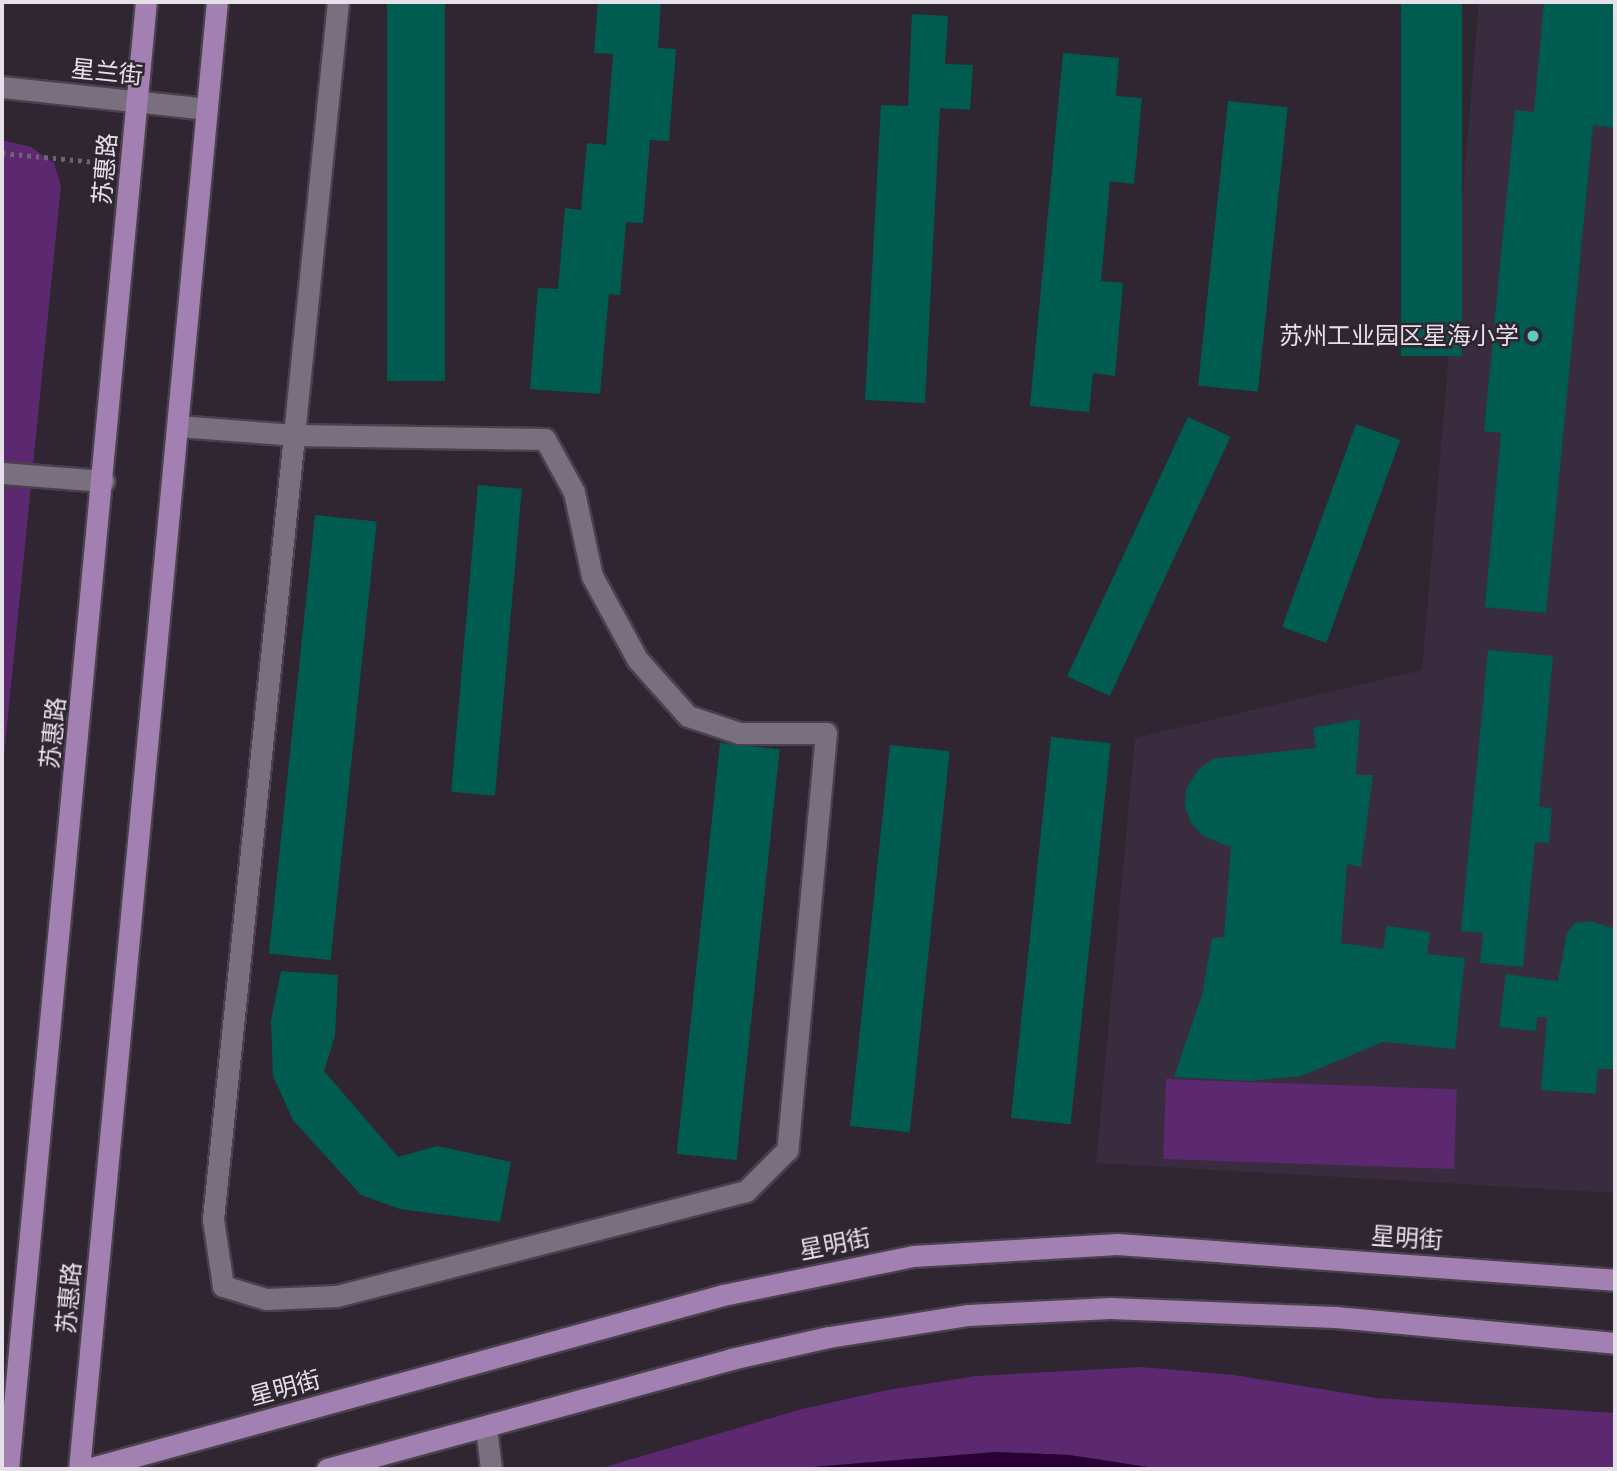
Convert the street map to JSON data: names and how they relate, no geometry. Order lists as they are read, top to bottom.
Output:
{
  "streets": {
    "main road": ["苏惠路", "星明街"],
    "street": ["星兰街"]
  },
  "crossings": [
    ["星兰街", "苏惠路"]
  ],
  "places": ["苏州工业园区星海小学"]
}
